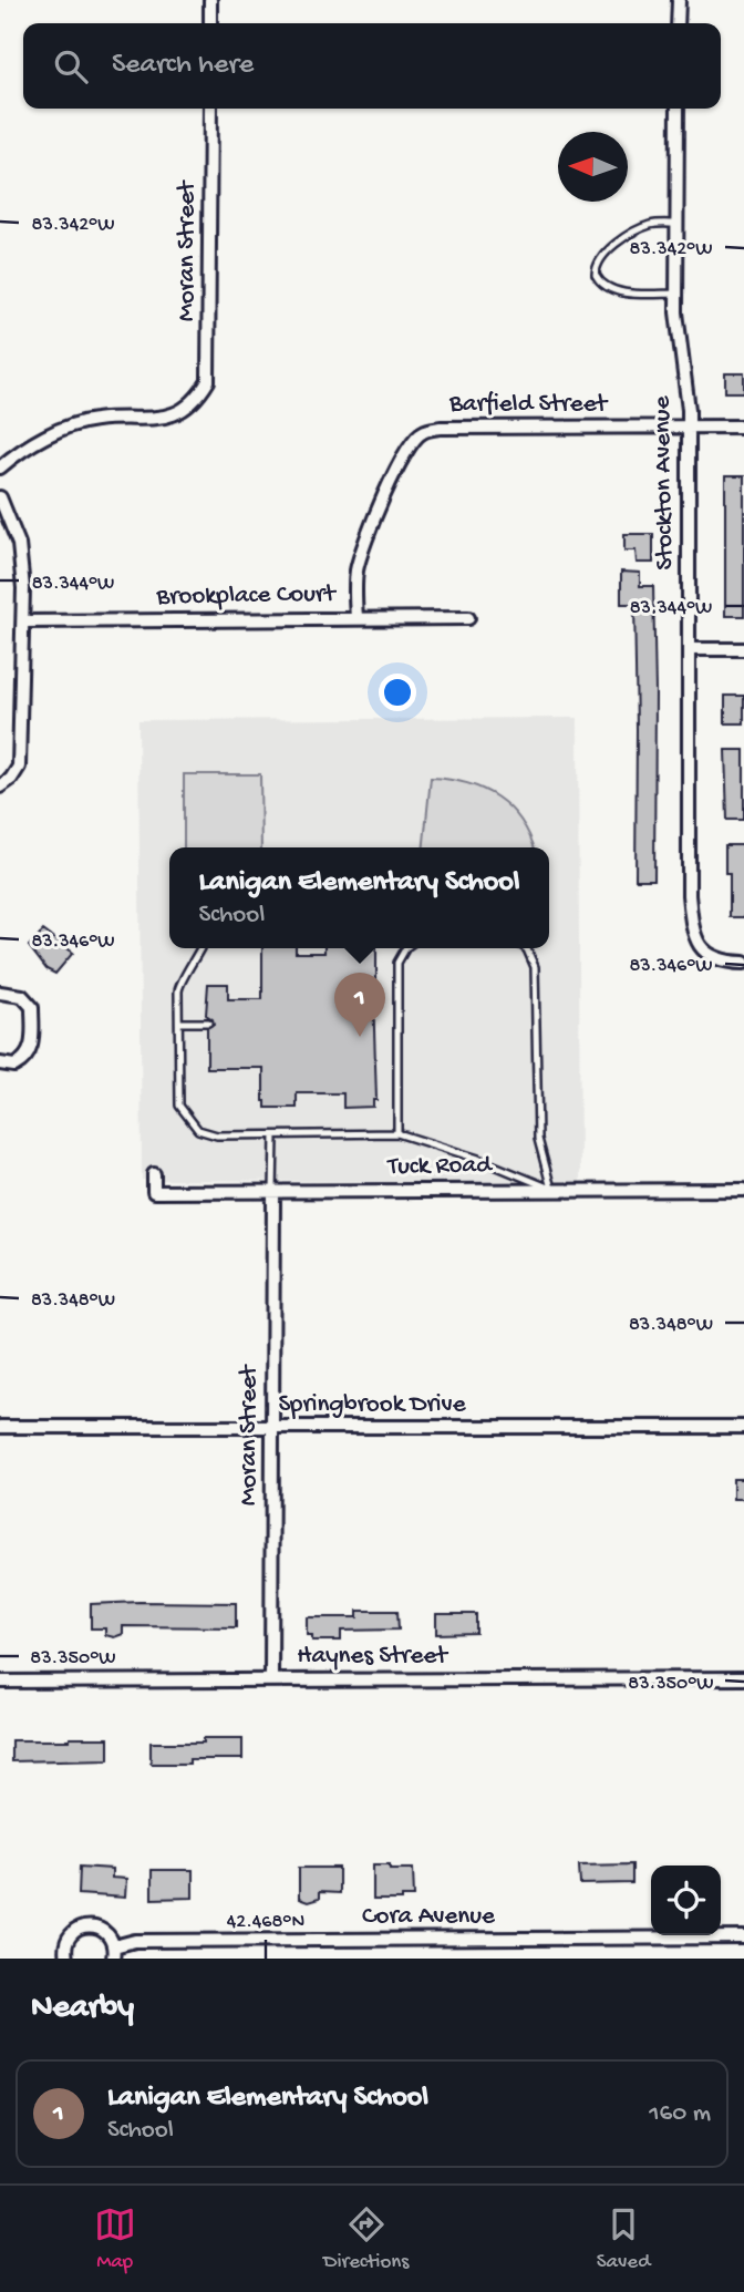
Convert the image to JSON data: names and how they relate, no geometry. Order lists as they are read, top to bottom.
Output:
{
  "streets": {
    "street": [
      "Moran Street",
      "Barfield Street",
      "Stockton Avenue",
      "Brookplace Court",
      "Tuck Road",
      "Springbrook Drive",
      "Haynes Street",
      "Cora Avenue"
    ]
  },
  "crossings": [
    ["Moran Street", "Tuck Road"],
    ["Moran Street", "Springbrook Drive"],
    ["Moran Street", "Haynes Street"],
    ["Barfield Street", "Stockton Avenue"],
    ["Barfield Street", "Brookplace Court"]
  ],
  "north": "left",
  "page": {
    "search": "Search here",
    "popup": ["Lanigan Elementary School", "School"],
    "pins": "1",
    "heading": "Nearby",
    "list": [
      {
        "mark": "1",
        "name": "Lanigan Elementary School",
        "note": "School",
        "value": "160 m"
      }
    ],
    "nav": ["Map", "Directions", "Saved"]
  },
  "coordinates": [
    "83.342°W",
    "83.344°W",
    "83.346°W",
    "83.348°W",
    "83.350°W",
    "42.468°N"
  ]
}
